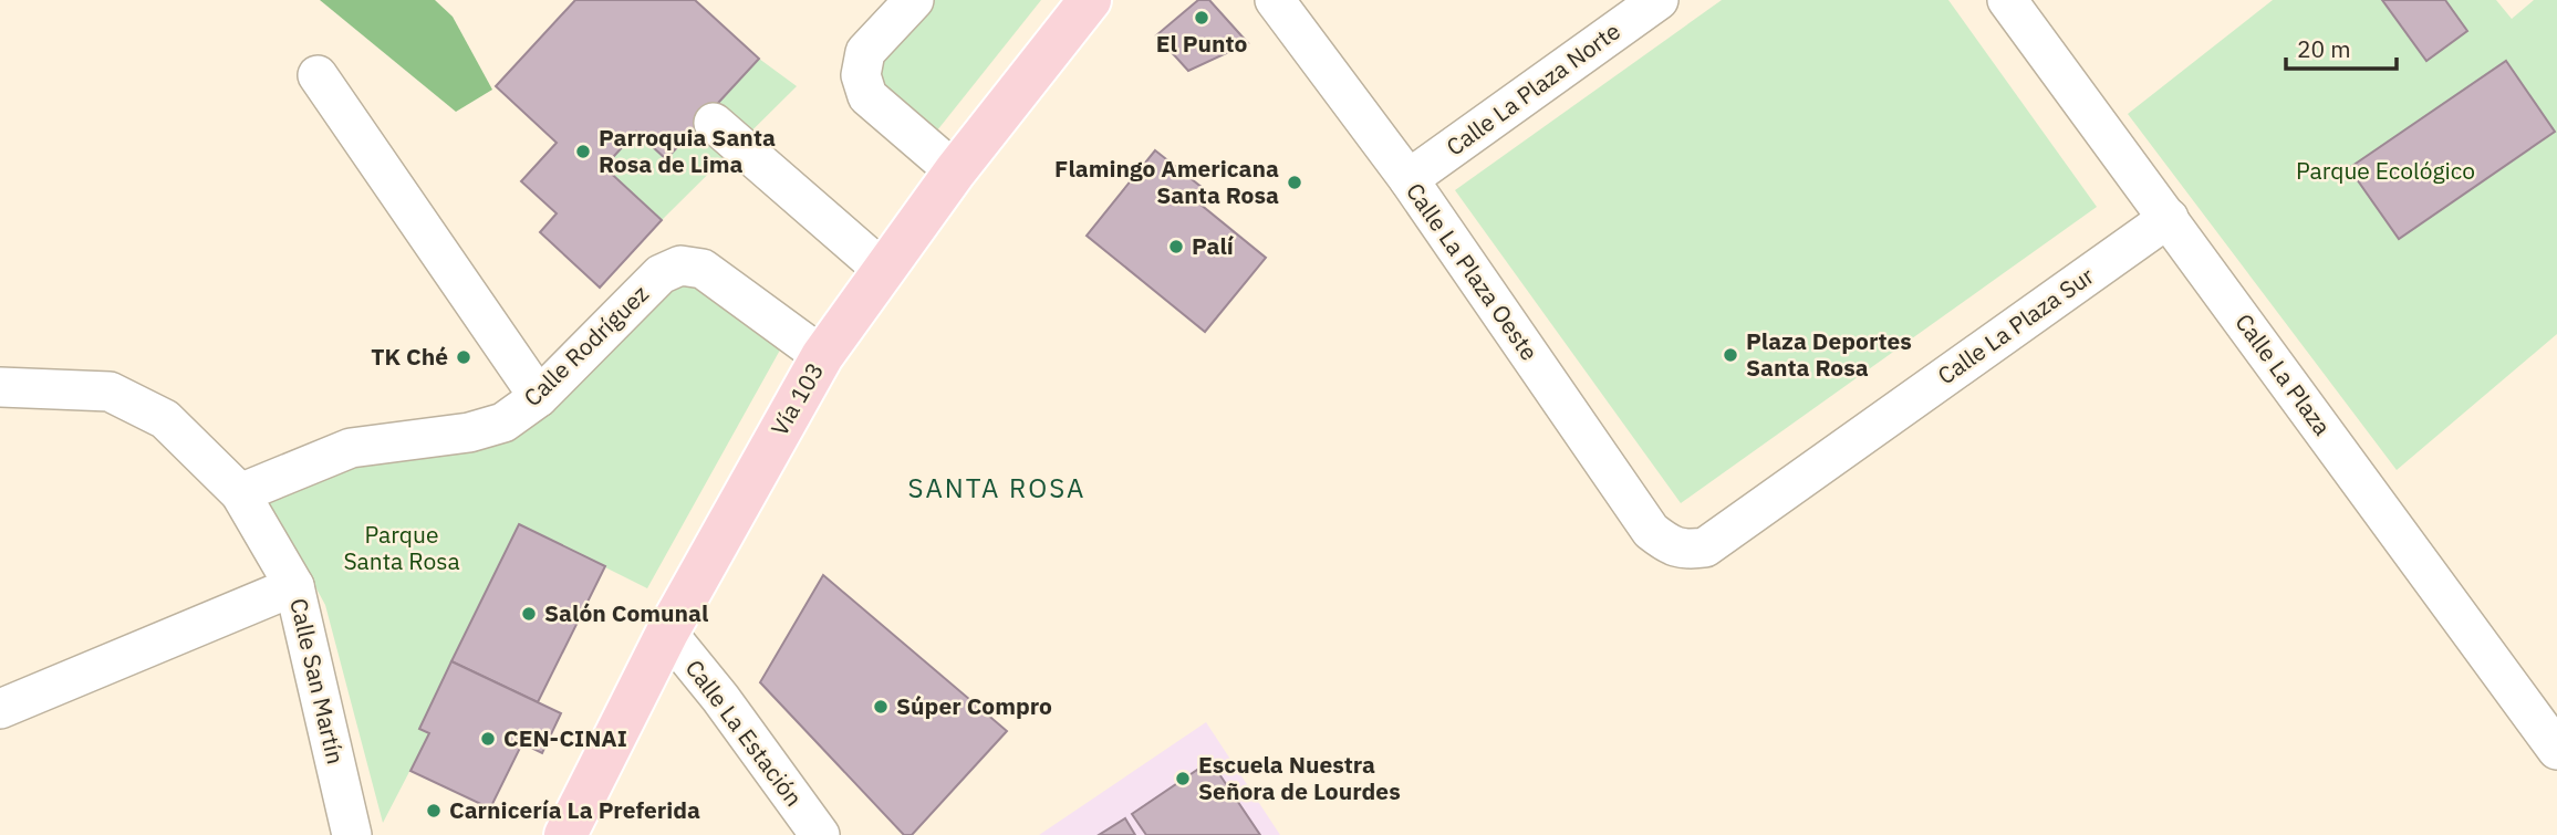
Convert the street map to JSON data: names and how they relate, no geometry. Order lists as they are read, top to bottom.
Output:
{
  "streets": {
    "main road": ["Vía 103"],
    "street": [
      "Calle La Plaza Norte",
      "Calle La Plaza Oeste",
      "Calle La Plaza Sur",
      "Calle Rodríguez",
      "Calle La Plaza",
      "Calle San Martín",
      "Calle La Estación"
    ]
  },
  "crossings": [
    ["Calle La Plaza Norte", "Calle La Plaza Oeste"],
    ["Calle La Plaza Oeste", "Calle La Plaza Sur"],
    ["Calle La Plaza Sur", "Calle La Plaza"],
    ["Calle Rodríguez", "Vía 103"],
    ["Calle Rodríguez", "Calle San Martín"],
    ["Vía 103", "Calle La Estación"]
  ],
  "districts": ["SANTA ROSA"],
  "parks": ["Parque Ecológico", "Parque Santa Rosa"],
  "places": [
    "El Punto",
    "Parroquia Santa Rosa de Lima",
    "Flamingo Americana Santa Rosa",
    "Palí",
    "Plaza Deportes Santa Rosa",
    "TK Ché",
    "Salón Comunal",
    "Súper Compro",
    "CEN-CINAI",
    "Escuela Nuestra Señora de Lourdes",
    "Carnicería La Preferida"
  ],
  "scale_bar": "20 m"
}
